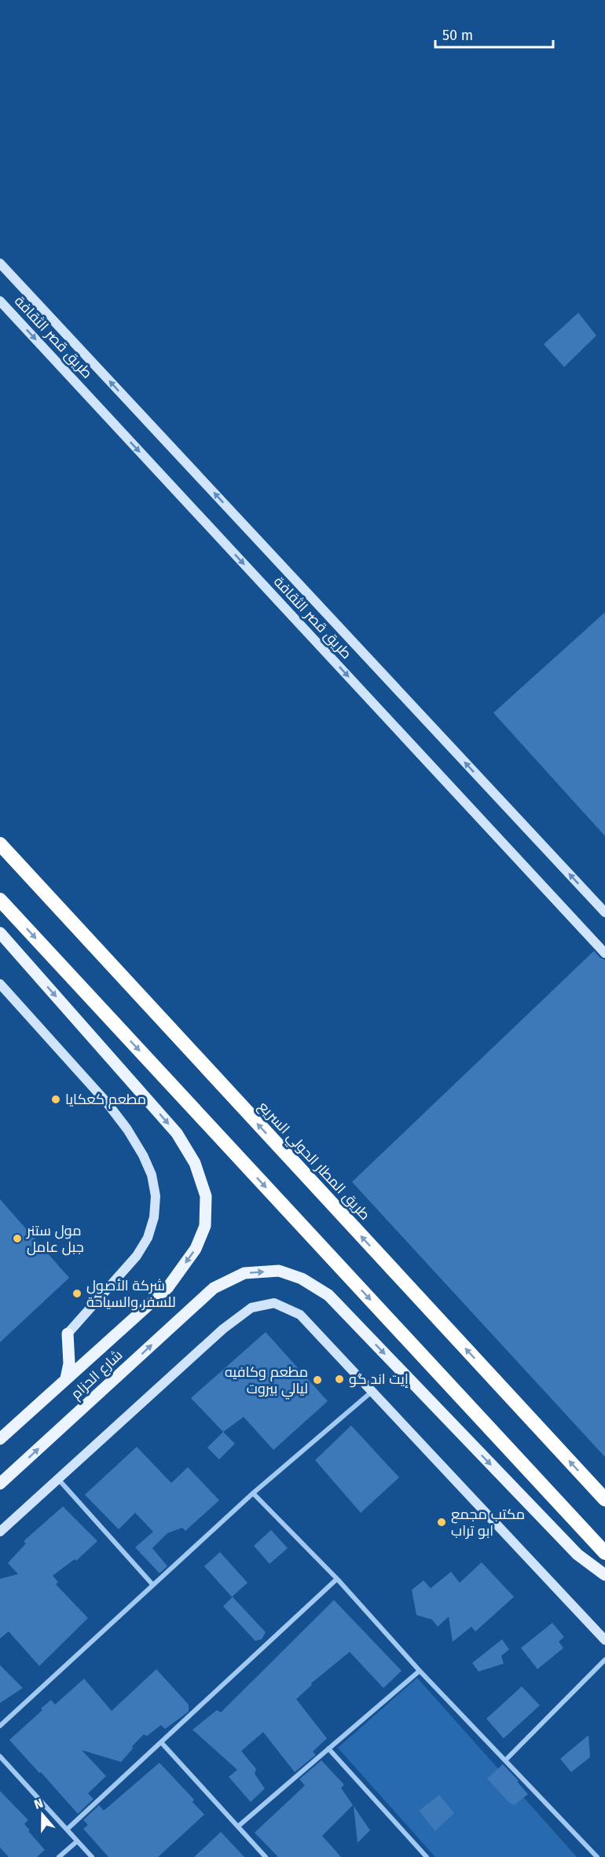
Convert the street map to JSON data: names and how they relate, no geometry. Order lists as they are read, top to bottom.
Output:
{
  "streets": {
    "highway": ["طريق المطار الحولي السريع"],
    "main road": ["شارع الحزام"],
    "street": ["طريق قصر الثقافة"]
  },
  "places": [
    "مطعم كعكايا",
    "مول ستنر جبل عامل",
    "شركة الأصول للسفر والسياحة",
    "إيت اند گو",
    "مطعم وكافيه ليالي بيروت",
    "مكتب مجمع ابو تراب"
  ],
  "scale_bar": "50 m",
  "north": "top"
}
